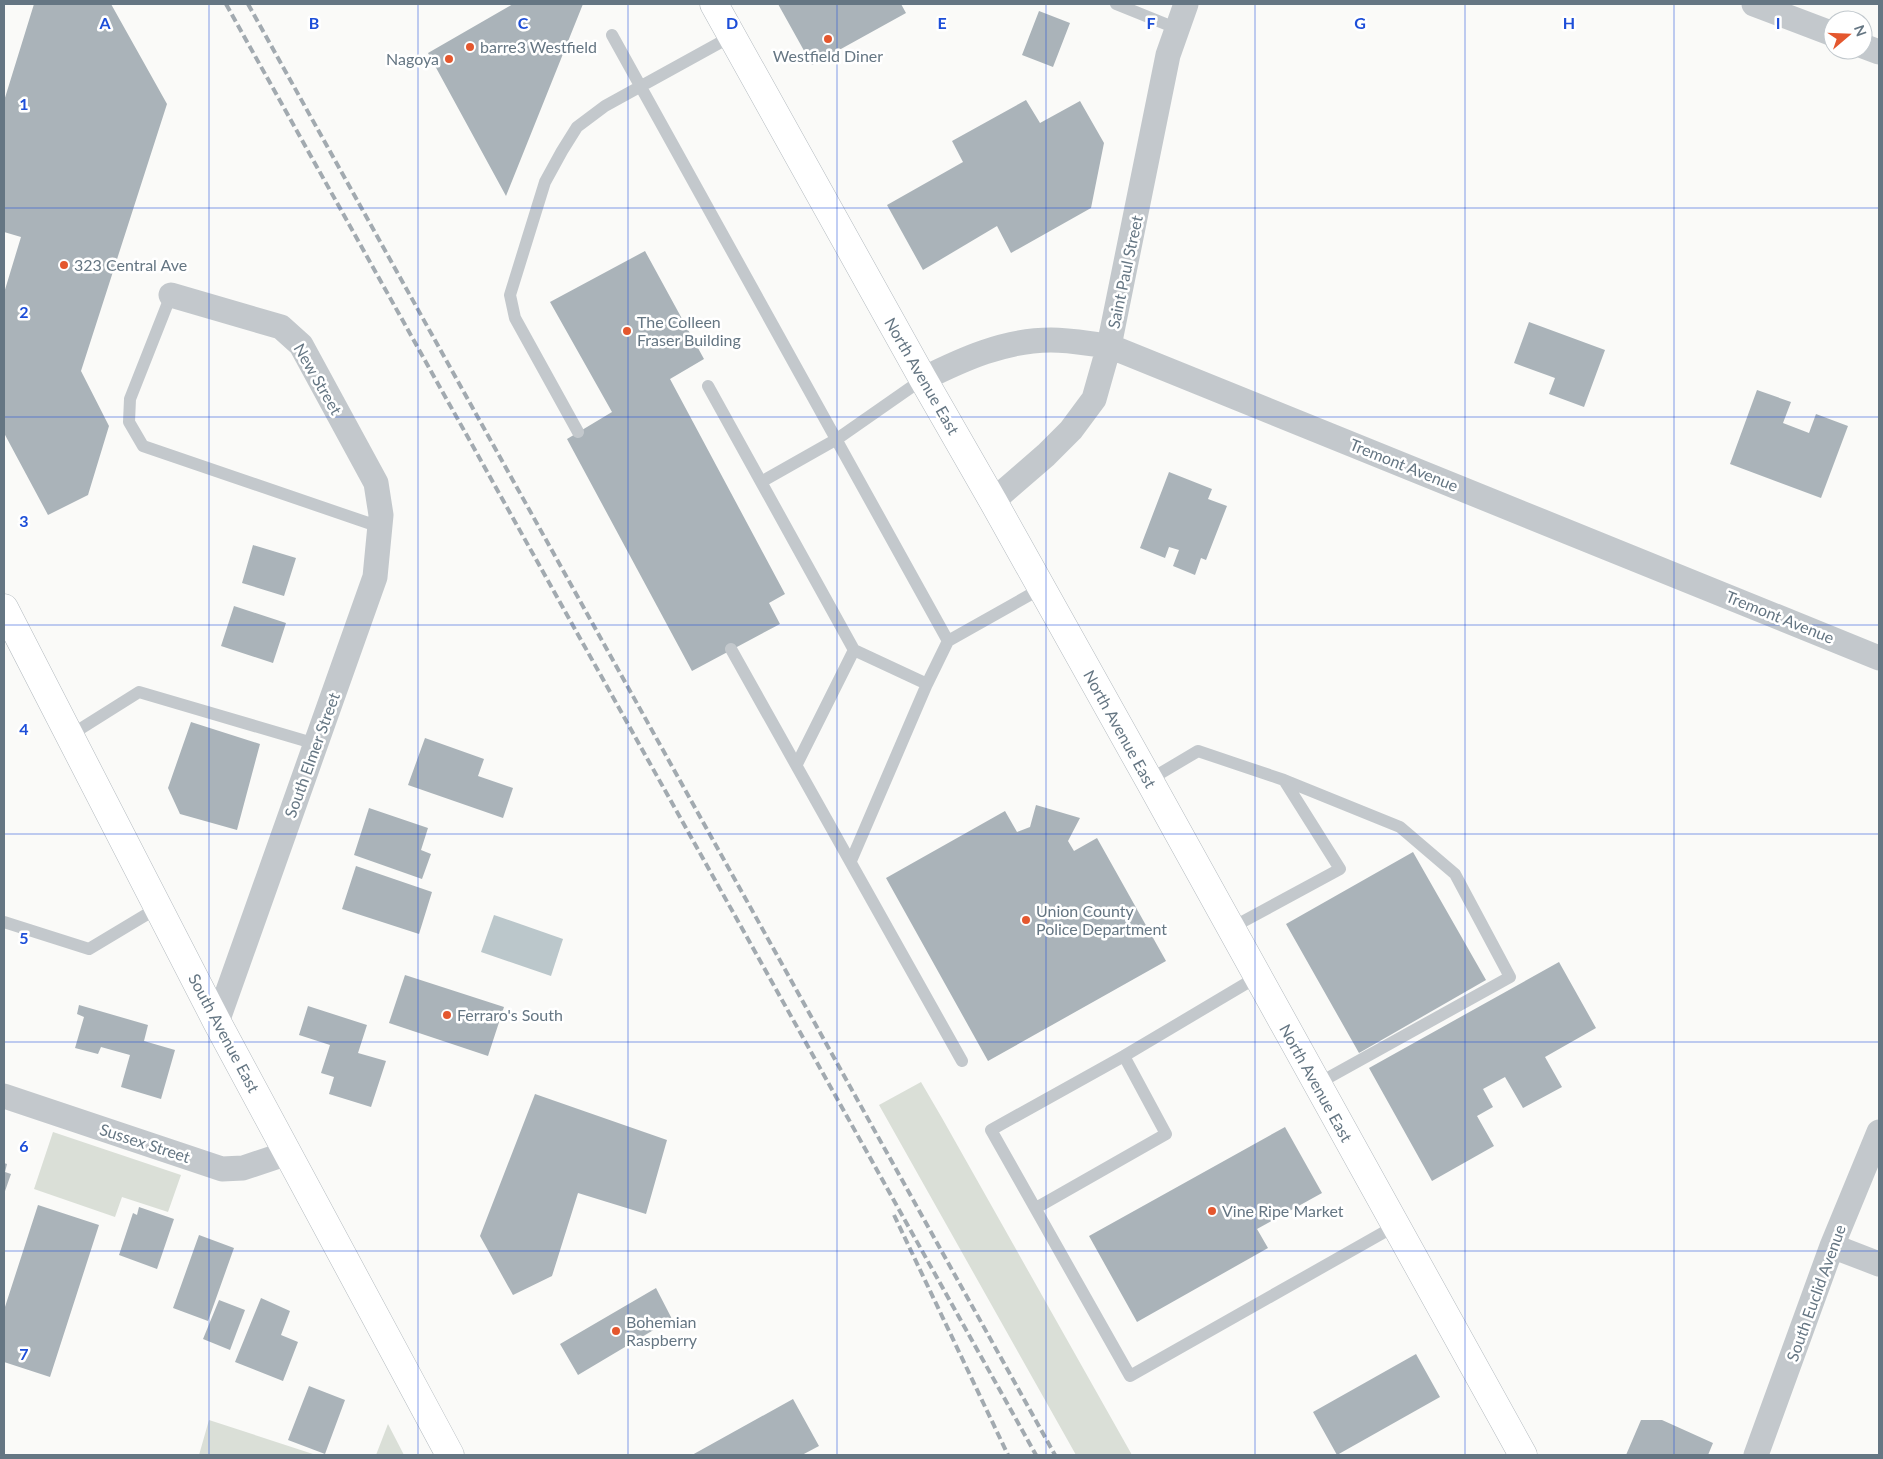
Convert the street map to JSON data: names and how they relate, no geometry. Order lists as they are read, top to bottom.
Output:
{
  "streets": {
    "main road": ["North Avenue East", "South Avenue East"],
    "street": [
      "Saint Paul Street",
      "New Street",
      "Tremont Avenue",
      "South Elmer Street",
      "Sussex Street",
      "South Euclid Avenue"
    ]
  },
  "crossings": [
    ["Saint Paul Street", "North Avenue East"],
    ["Saint Paul Street", "Tremont Avenue"],
    ["North Avenue East", "Tremont Avenue"],
    ["New Street", "South Elmer Street"],
    ["South Elmer Street", "South Avenue East"],
    ["South Avenue East", "Sussex Street"]
  ],
  "places": [
    "Westfield Diner",
    "barre3 Westfield",
    "Nagoya",
    "323 Central Ave",
    "The Colleen Fraser Building",
    "Union County Police Department",
    "Ferraro's South",
    "Vine Ripe Market",
    "Bohemian Raspberry"
  ],
  "north": "right",
  "grid": {
    "columns": [
      "A",
      "B",
      "C",
      "D",
      "E",
      "F",
      "G",
      "H",
      "I"
    ],
    "rows": [
      "1",
      "2",
      "3",
      "4",
      "5",
      "6",
      "7"
    ]
  }
}
